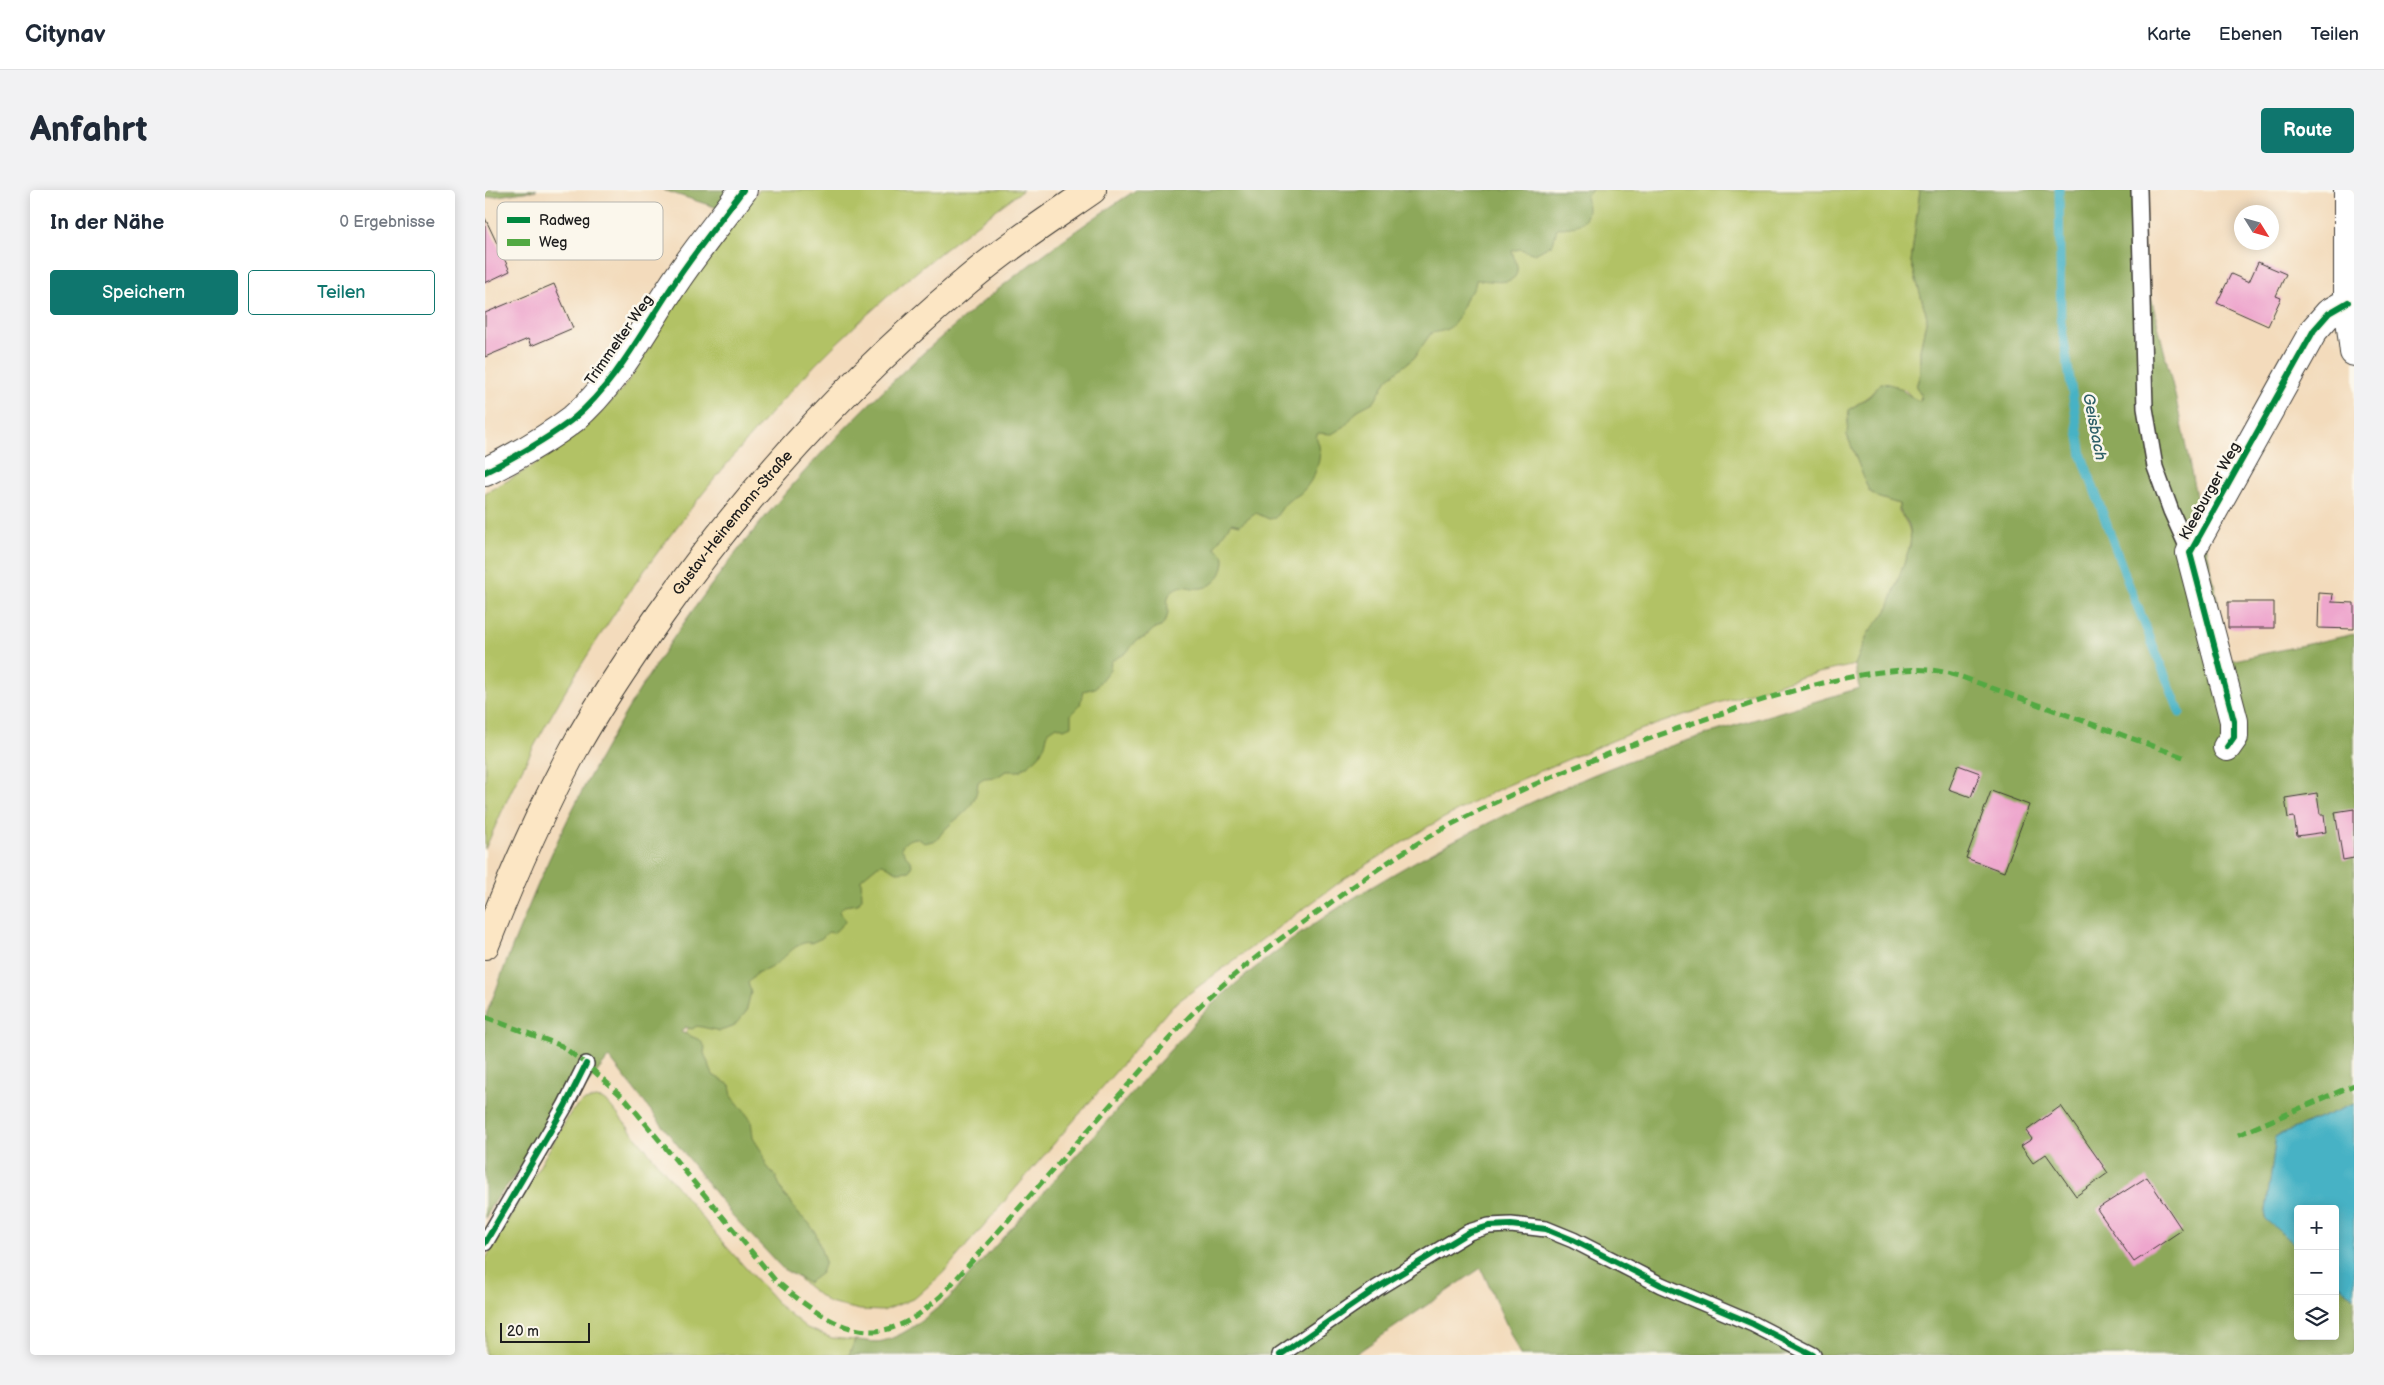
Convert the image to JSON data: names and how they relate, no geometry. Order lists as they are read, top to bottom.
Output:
{
  "streets": {
    "main road": ["Gustav-Heinemann-Straße"],
    "street": ["Trimmelter Weg", "Kleeburger Weg"]
  },
  "water": ["Geisbach"],
  "legend": ["Radweg", "Weg"],
  "scale_bar": "20 m",
  "north": "bottom right",
  "page": {
    "header": "Citynav",
    "nav": ["Karte", "Ebenen", "Teilen"],
    "buttons": [
      "Route",
      ["Speichern", "Teilen"]
    ],
    "title": "Anfahrt",
    "heading": ["In der Nähe", "0 Ergebnisse"],
    "map_buttons": ["+", "−"],
    "scale": "20 m"
  }
}
